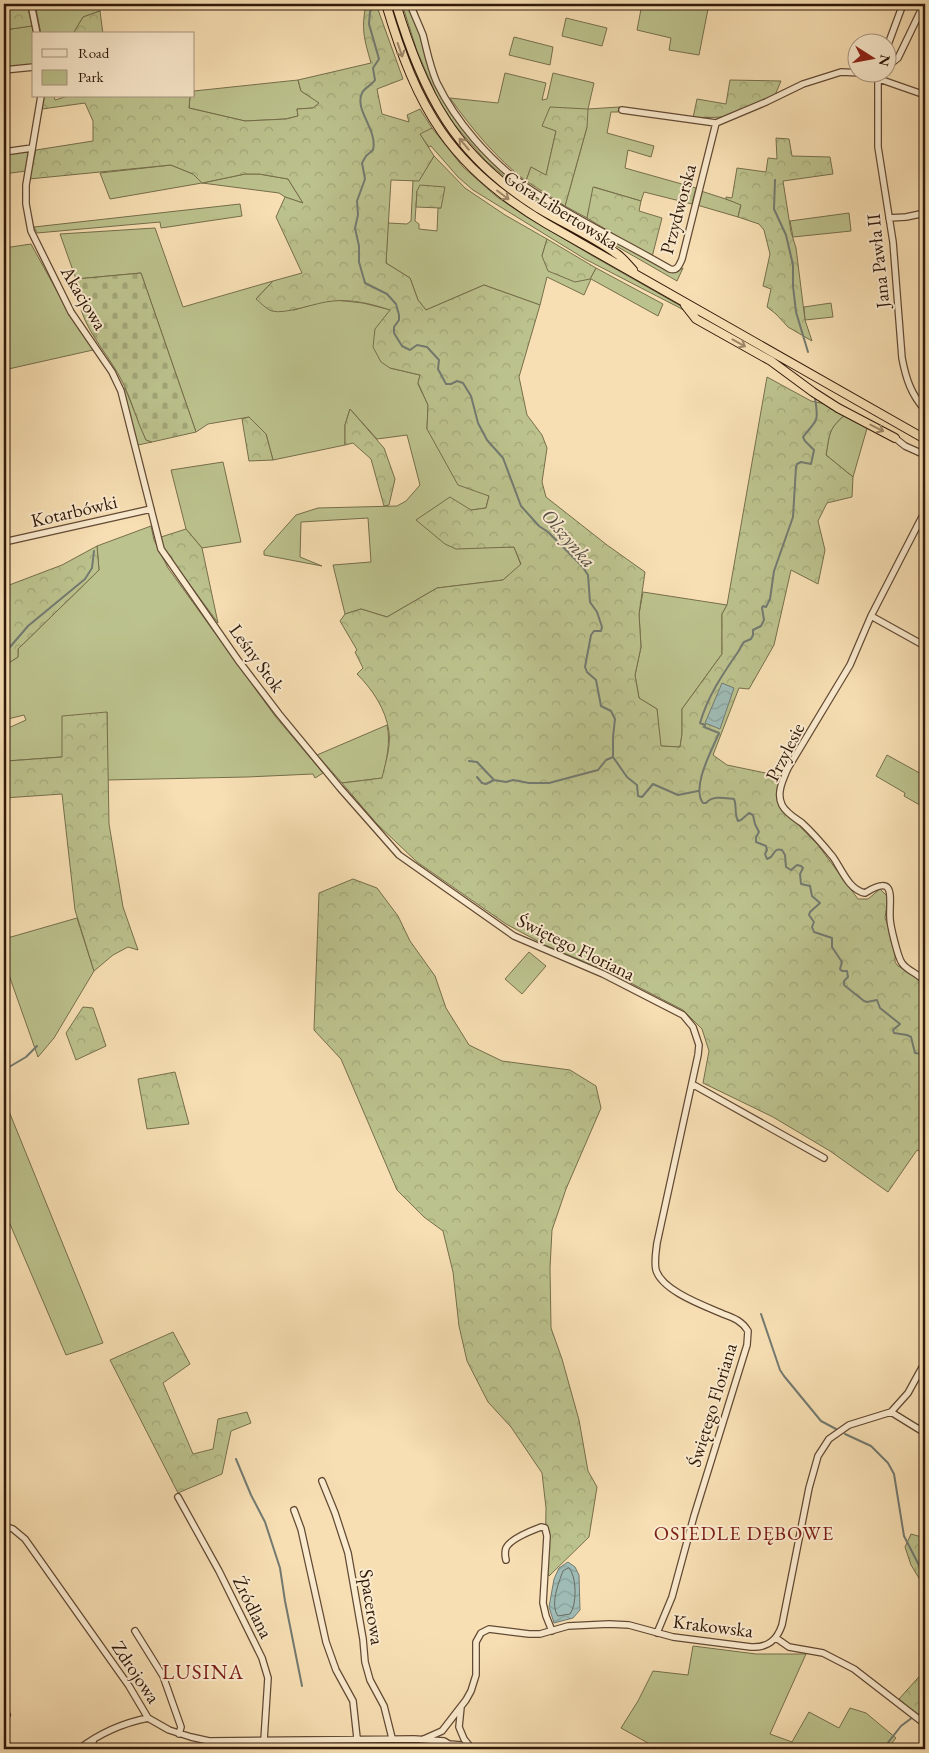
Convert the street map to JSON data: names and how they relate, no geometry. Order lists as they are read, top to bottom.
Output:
{
  "streets": {
    "highway": ["Góra Libertowska"],
    "street": [
      "Przydworska",
      "Jana Pawła II",
      "Akacjowa",
      "Kotarbówki",
      "Leśny Stok",
      "Przylesie",
      "Świętego Floriana",
      "Źródlana",
      "Spacerowa",
      "Krakowska",
      "Zdrojowa"
    ]
  },
  "crossings": [
    ["Akacjowa", "Kotarbówki"],
    ["Akacjowa", "Leśny Stok"],
    ["Kotarbówki", "Leśny Stok"],
    ["Leśny Stok", "Świętego Floriana"],
    ["Świętego Floriana", "Krakowska"],
    ["Źródlana", "Zdrojowa"],
    ["Spacerowa", "Zdrojowa"],
    ["Krakowska", "Zdrojowa"]
  ],
  "districts": ["OSIEDLE DĘBOWE", "LUSINA"],
  "water": ["Olszynka"],
  "legend": ["Road", "Park"],
  "north": "right"
}
